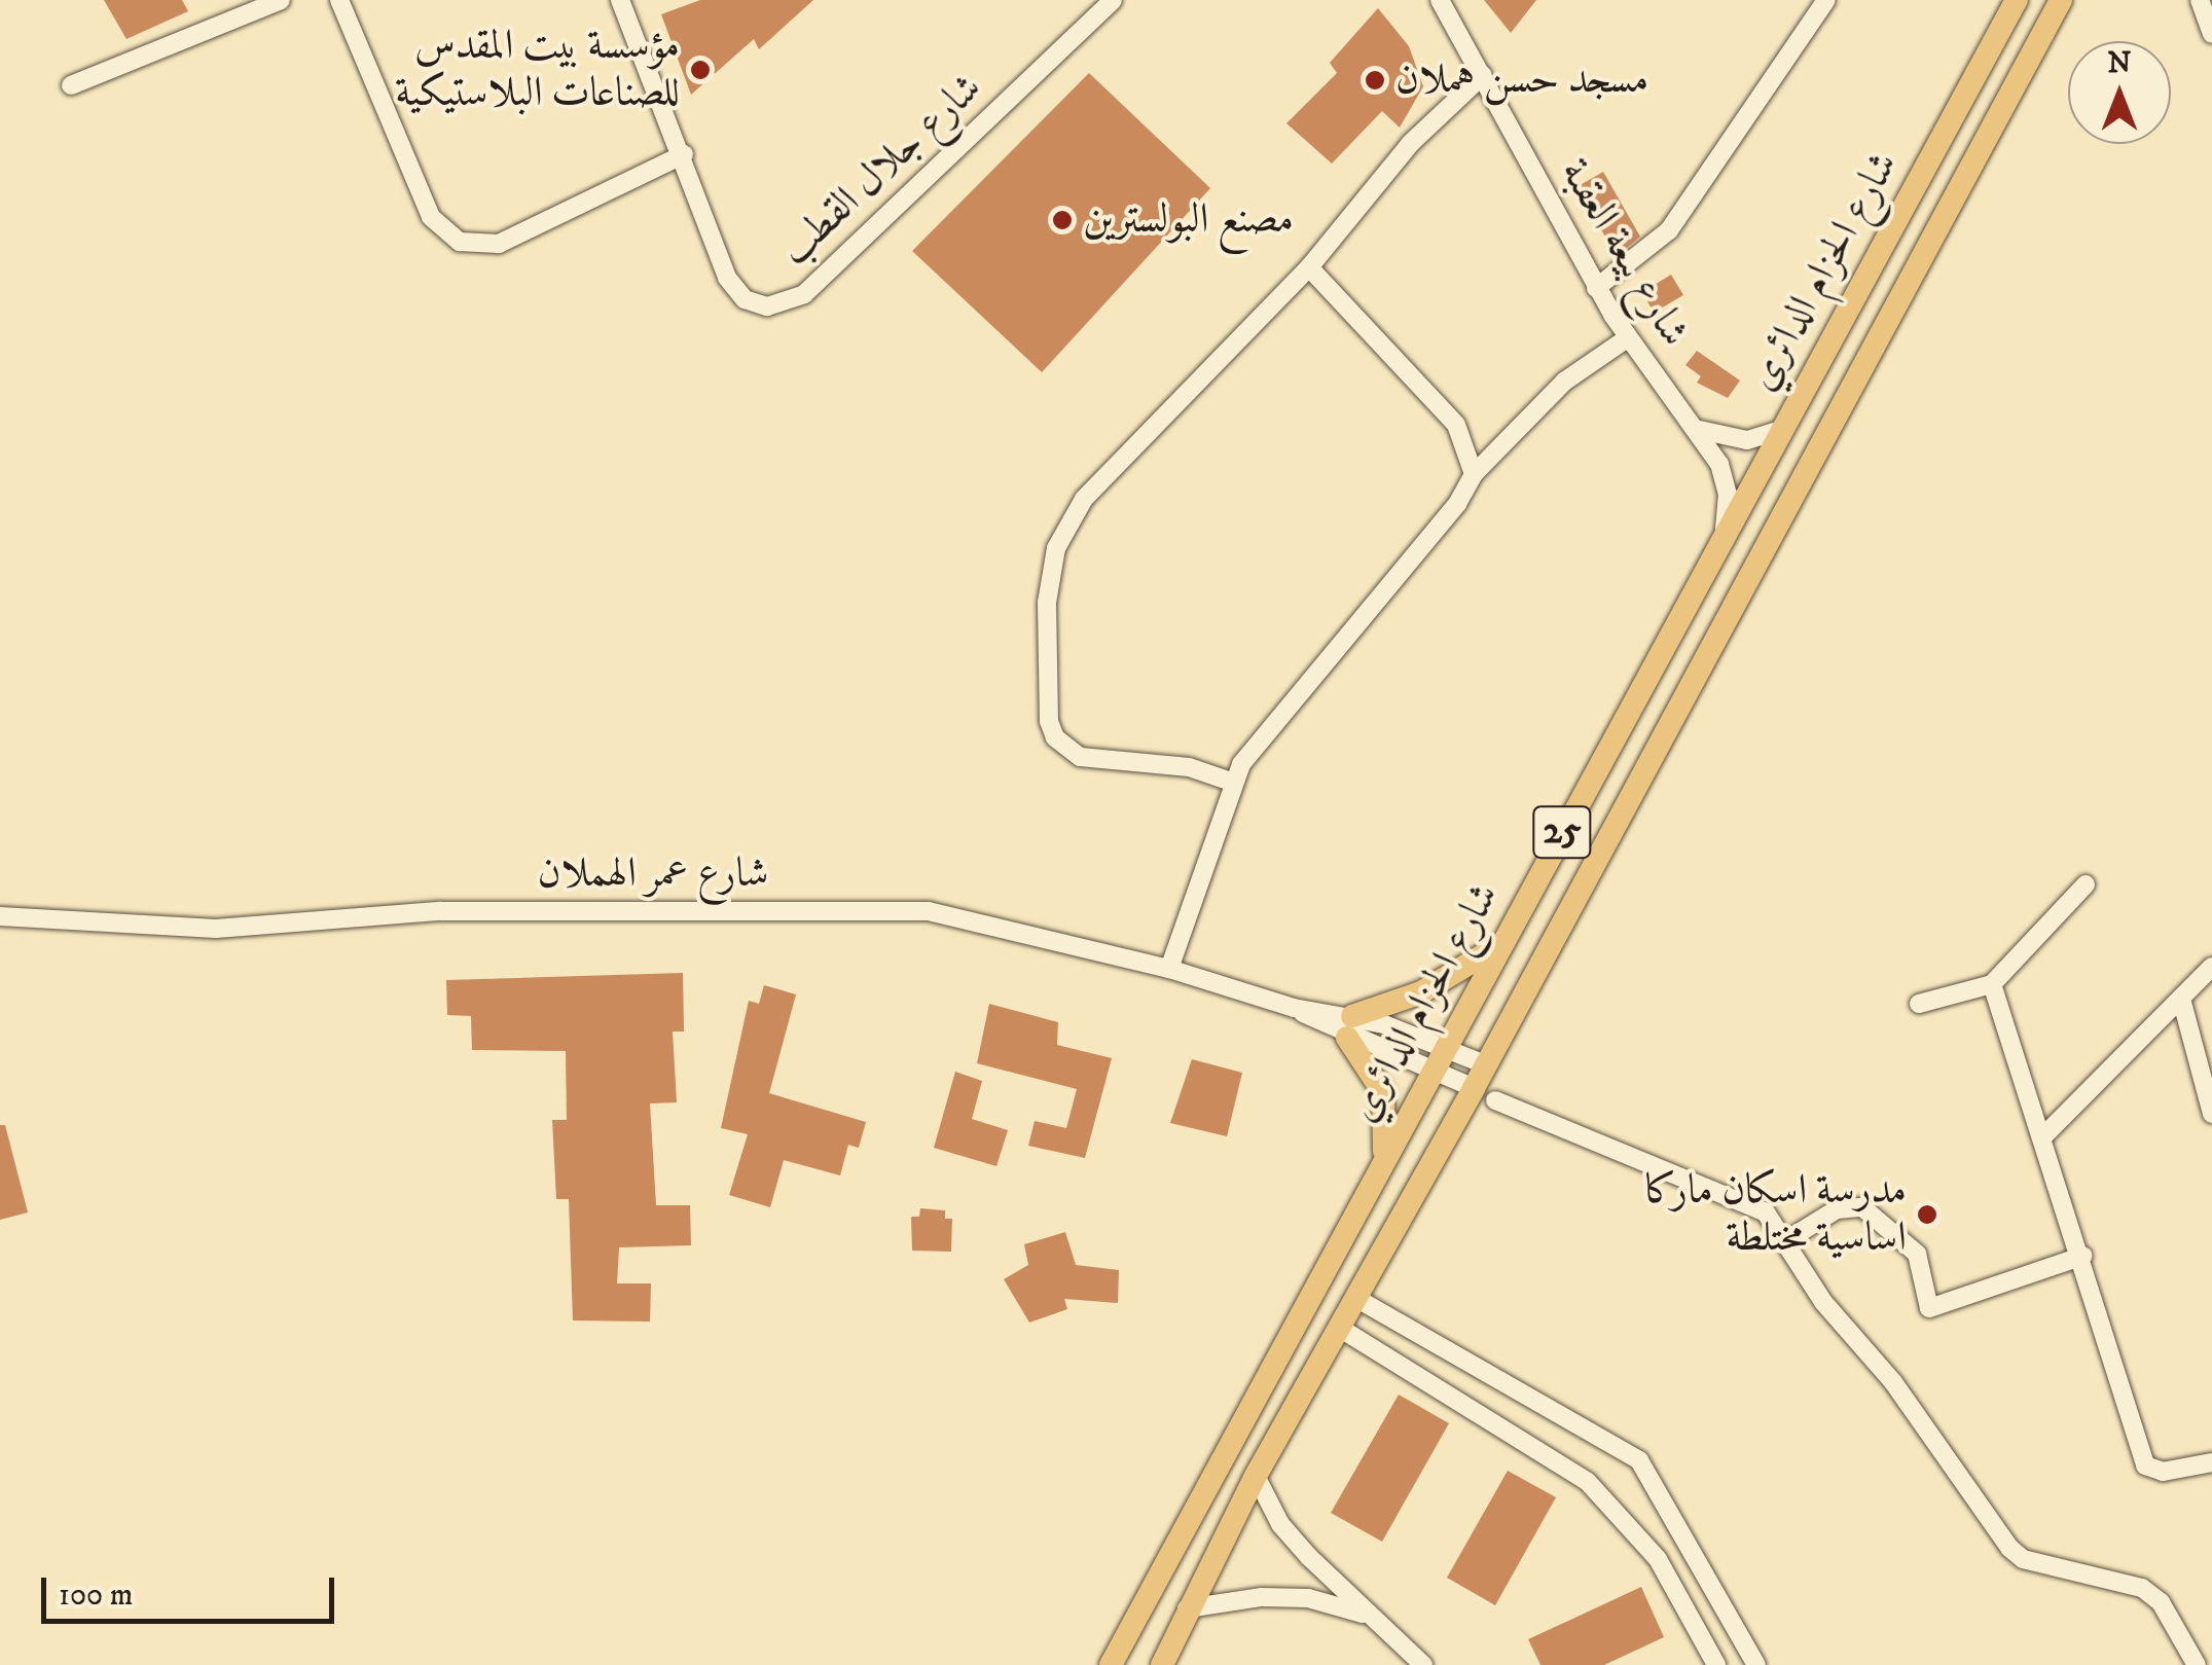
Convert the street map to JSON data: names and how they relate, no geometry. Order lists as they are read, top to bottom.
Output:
{
  "streets": {
    "main road": ["شارع الحزام الدائري", "25"],
    "street": ["شارع جلال القطب", "شارع بيعة العقبة", "شارع عمر الهملان"]
  },
  "crossings": [
    ["شارع بيعة العقبة", "شارع الحزام الدائري"],
    ["شارع الحزام الدائري", "شارع عمر الهملان"]
  ],
  "places": [
    "مؤسسة بيت المقدس للصناعات البلاستيكية",
    "مسجد حسن هملان",
    "مصنع البولسترين",
    "مدرسة اسكان ماركا اساسية مختلطة"
  ],
  "scale_bar": "100 m",
  "north": "top"
}
